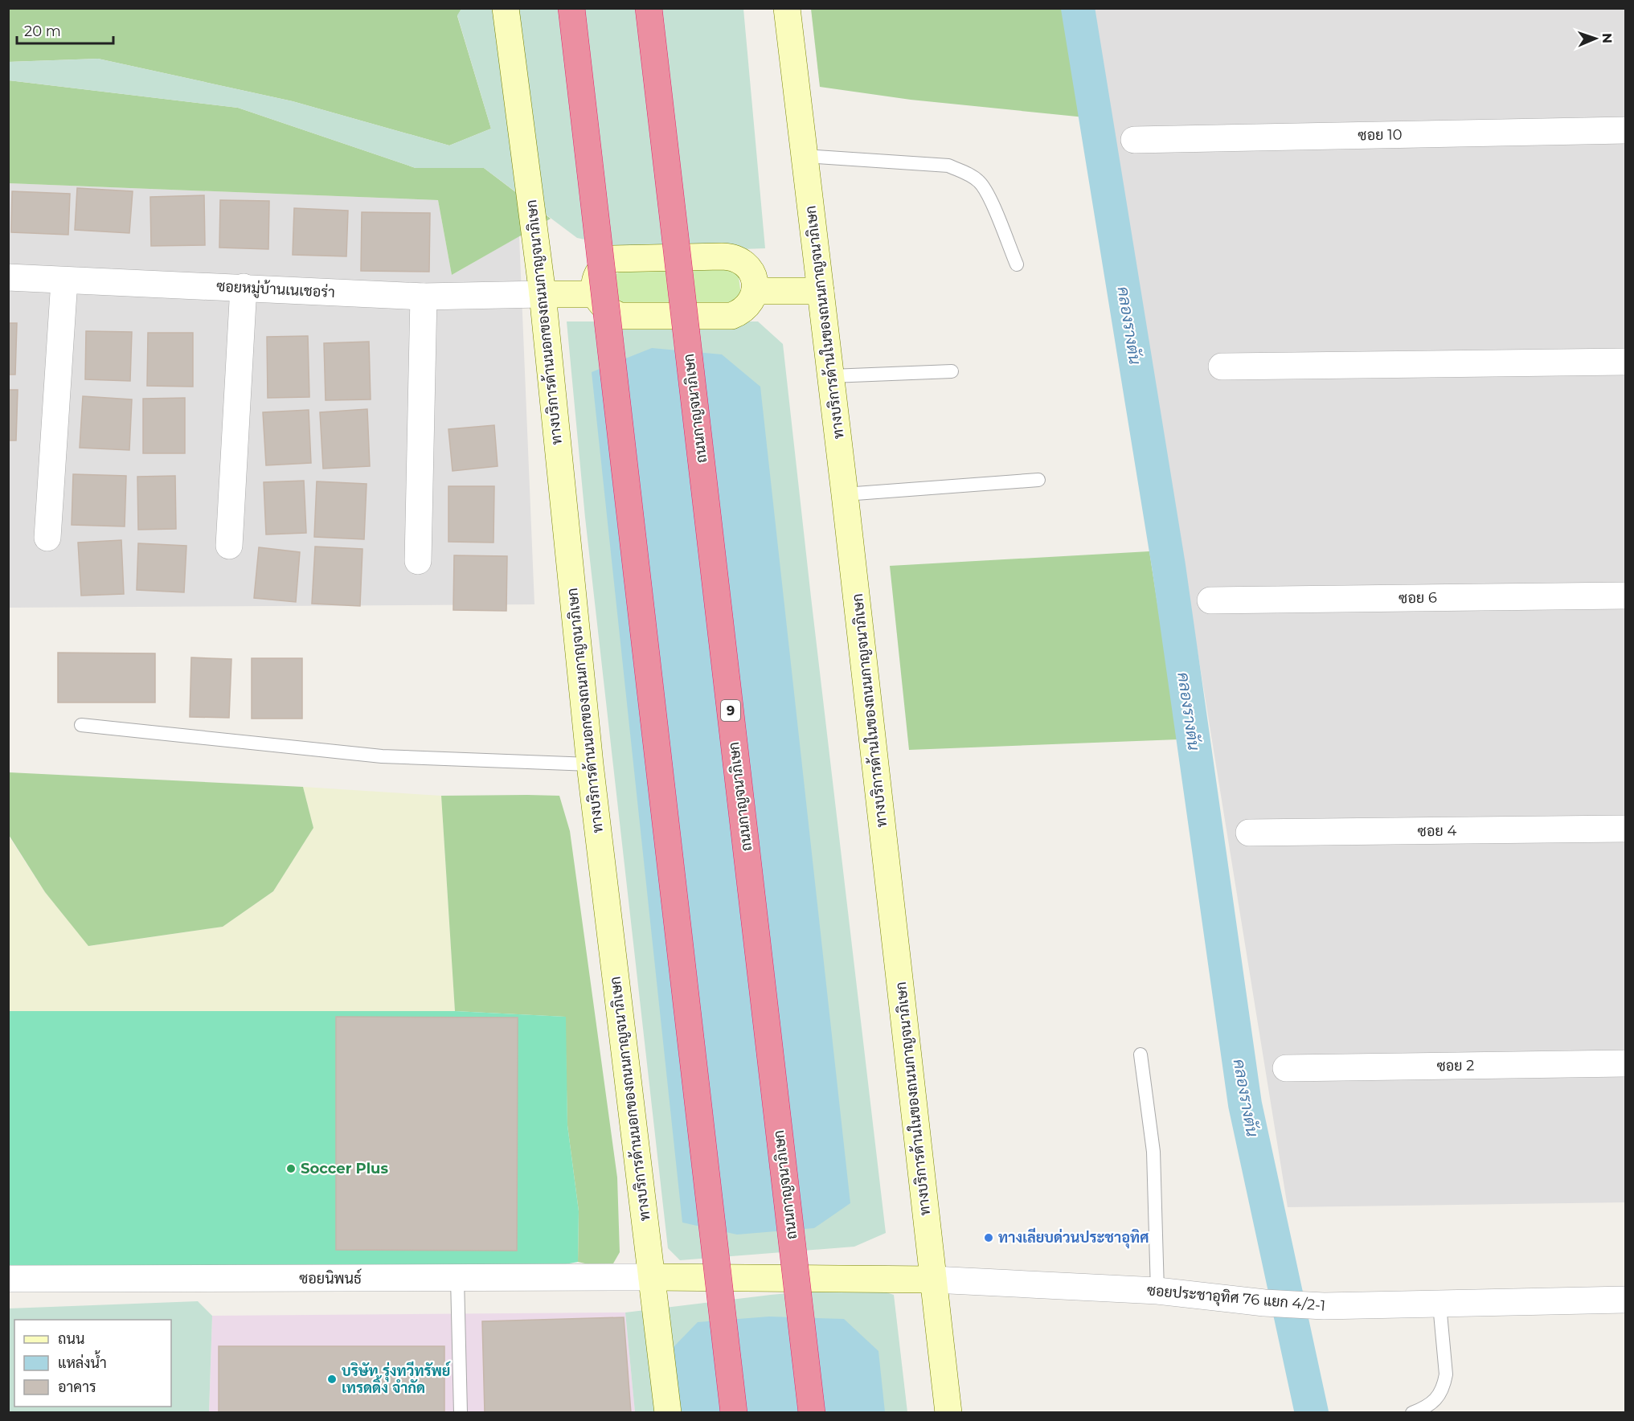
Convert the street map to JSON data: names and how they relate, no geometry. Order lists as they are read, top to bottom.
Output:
{
  "streets": {
    "highway": ["ถนนกาญจนาภิเษก", "9"],
    "main road": ["ทางบริการด้านนอกของถนนกาญจนาภิเษก", "ทางบริการด้านในของถนนกาญจนาภิเษก"],
    "street": [
      "ซอย 10",
      "ซอยหมู่บ้านเนเชอร่า",
      "ซอย 6",
      "ซอย 4",
      "ซอย 2",
      "ซอยนิพนธ์",
      "ซอยประชาอุทิศ 76 แยก 4/2-1"
    ]
  },
  "crossings": [
    ["ซอยหมู่บ้านเนเชอร่า", "ทางบริการด้านนอกของถนนกาญจนาภิเษก"],
    ["ทางบริการด้านนอกของถนนกาญจนาภิเษก", "ซอยนิพนธ์"],
    ["ทางบริการด้านในของถนนกาญจนาภิเษก", "ซอยประชาอุทิศ 76 แยก 4/2-1"]
  ],
  "water": ["คลองรางตัน"],
  "places": ["Soccer Plus", "ทางเลียบด่วนประชาอุทิศ", "บริษัท รุ่งทวีทรัพย์ เทรดดิ้ง จำกัด"],
  "legend": ["ถนน", "แหล่งน้ำ", "อาคาร"],
  "scale_bar": "20 m",
  "north": "right"
}
